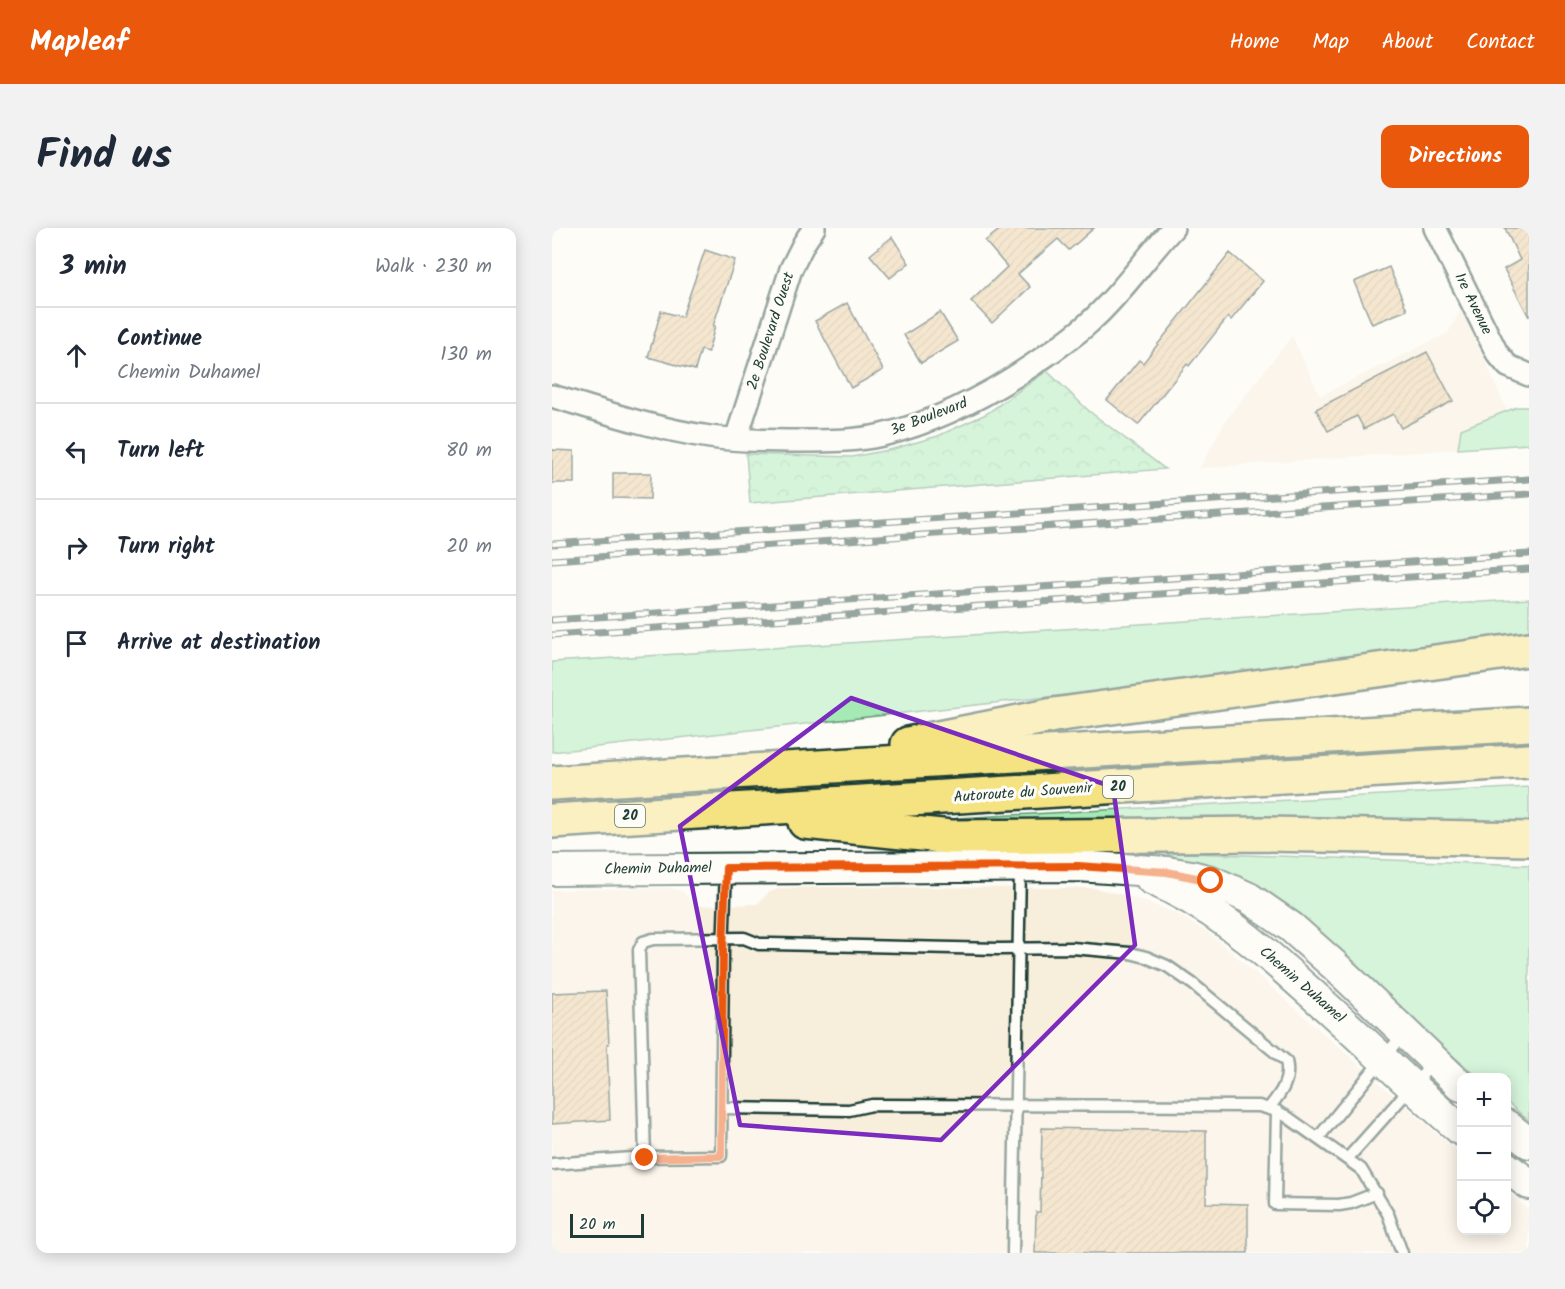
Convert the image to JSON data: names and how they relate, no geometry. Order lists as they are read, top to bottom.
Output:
{
  "streets": {
    "highway": ["20", "Autoroute du Souvenir"],
    "street": [
      "1re Avenue",
      "2e Boulevard Ouest",
      "3e Boulevard",
      "Chemin Duhamel"
    ]
  },
  "crossings": [
    ["2e Boulevard Ouest", "3e Boulevard"]
  ],
  "scale_bar": "20 m",
  "page": {
    "header": "Mapleaf",
    "nav": [
      "Home",
      "Map",
      "About",
      "Contact"
    ],
    "title": "Find us",
    "buttons": "Directions",
    "heading": ["3 min", "Walk · 230 m"],
    "list": [
      ["Continue", "Chemin Duhamel", "130 m"],
      ["Turn left", "80 m"],
      ["Turn right", "20 m"],
      "Arrive at destination"
    ],
    "map_buttons": ["+", "−"],
    "scale": "20 m"
  }
}
